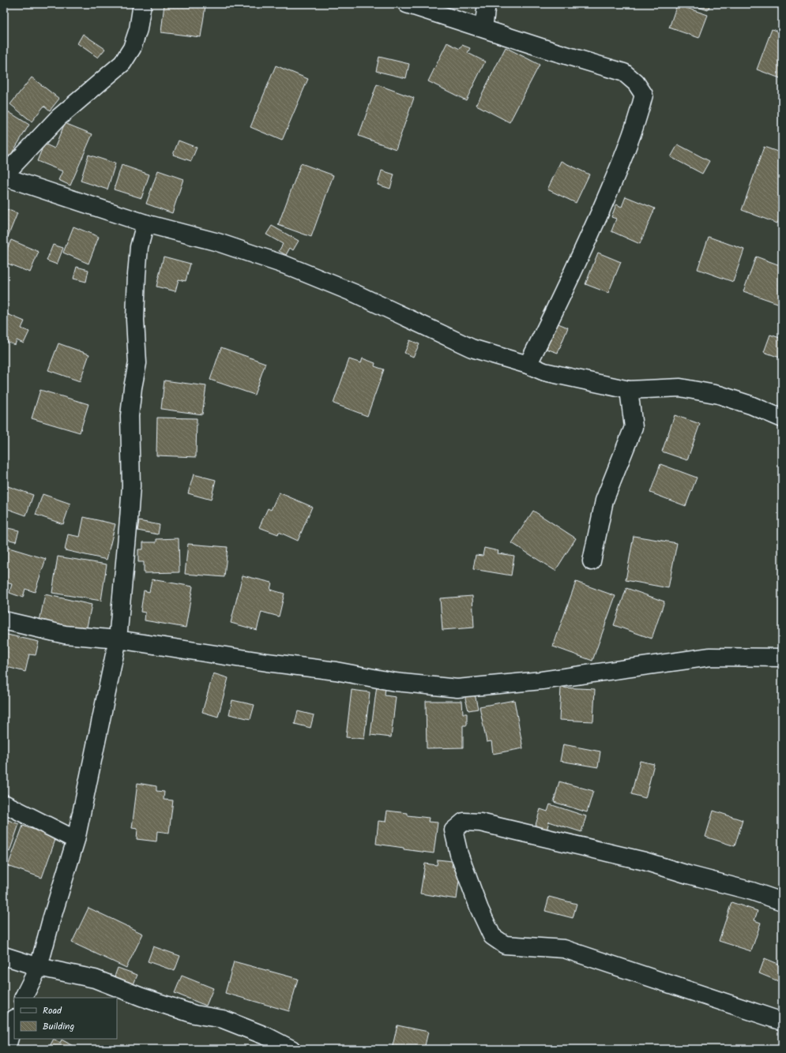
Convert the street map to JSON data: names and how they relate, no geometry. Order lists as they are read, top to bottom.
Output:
{
  "legend": ["Road", "Building"]
}
